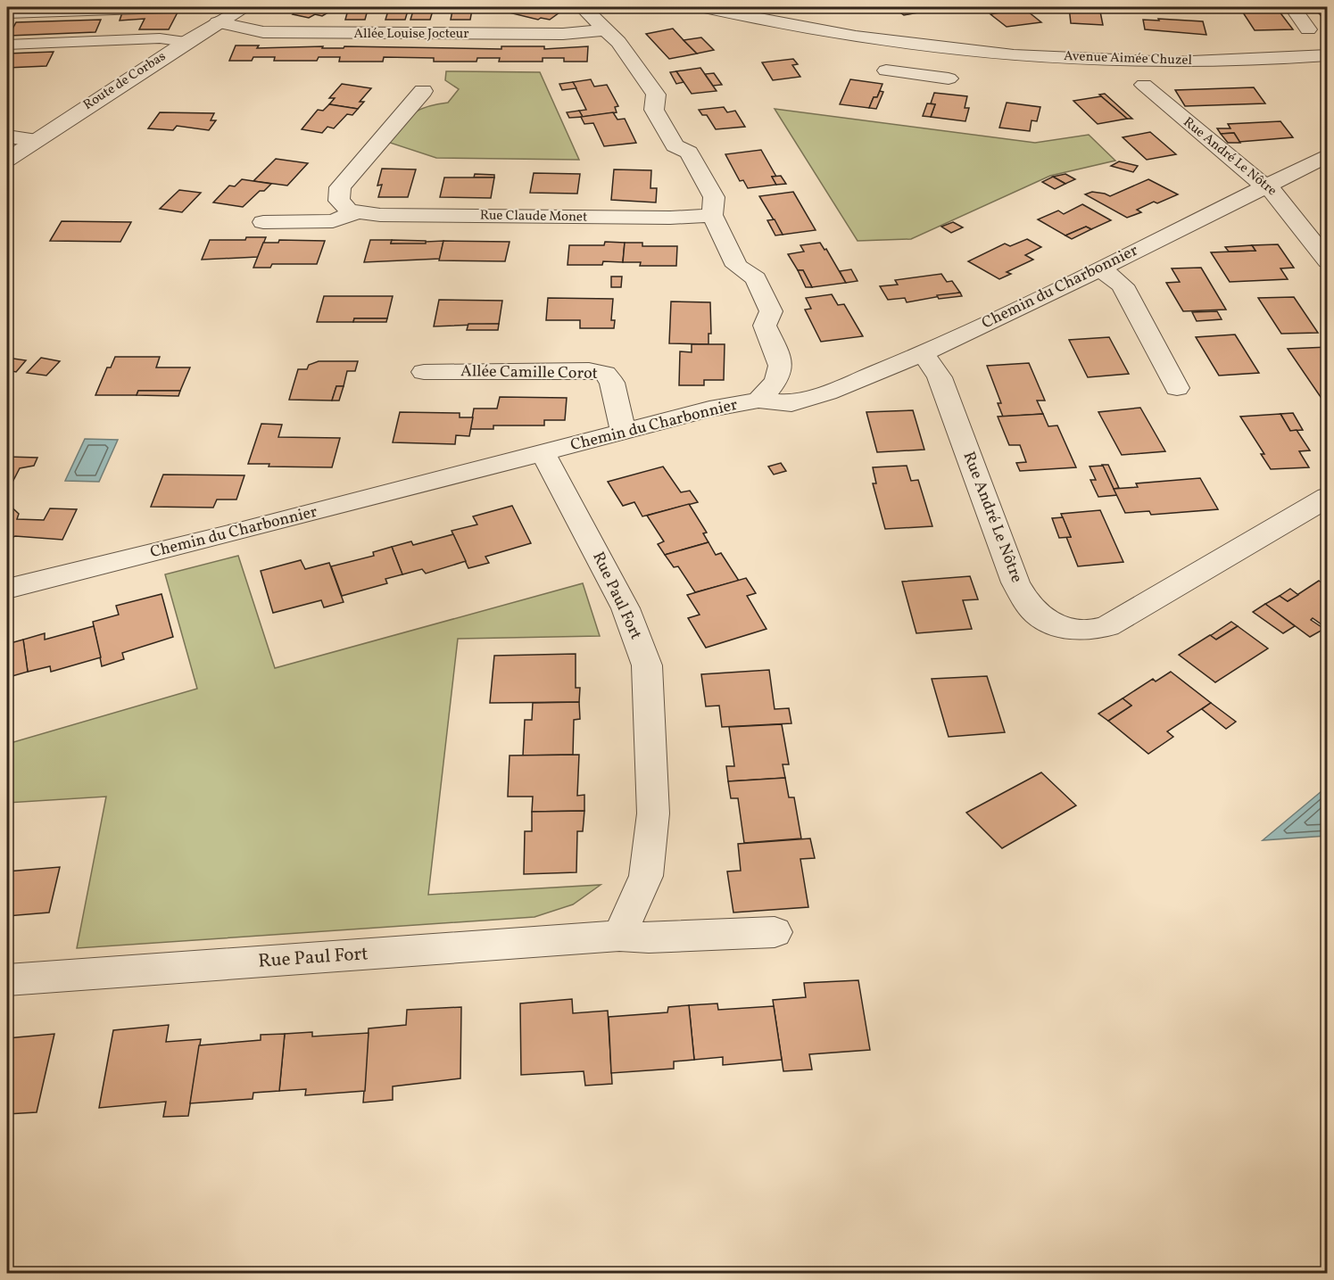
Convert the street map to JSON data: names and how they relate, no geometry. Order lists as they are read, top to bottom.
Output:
{
  "streets": {
    "street": [
      "Allée Louise Jocteur",
      "Avenue Aimée Chuzel",
      "Route de Corbas",
      "Rue André Le Nôtre",
      "Rue Claude Monet",
      "Chemin du Charbonnier",
      "Allée Camille Corot",
      "Rue Paul Fort"
    ]
  },
  "crossings": [
    ["Allée Louise Jocteur", "Route de Corbas"],
    ["Rue André Le Nôtre", "Chemin du Charbonnier"],
    ["Chemin du Charbonnier", "Allée Camille Corot"],
    ["Chemin du Charbonnier", "Rue Paul Fort"]
  ]
}
